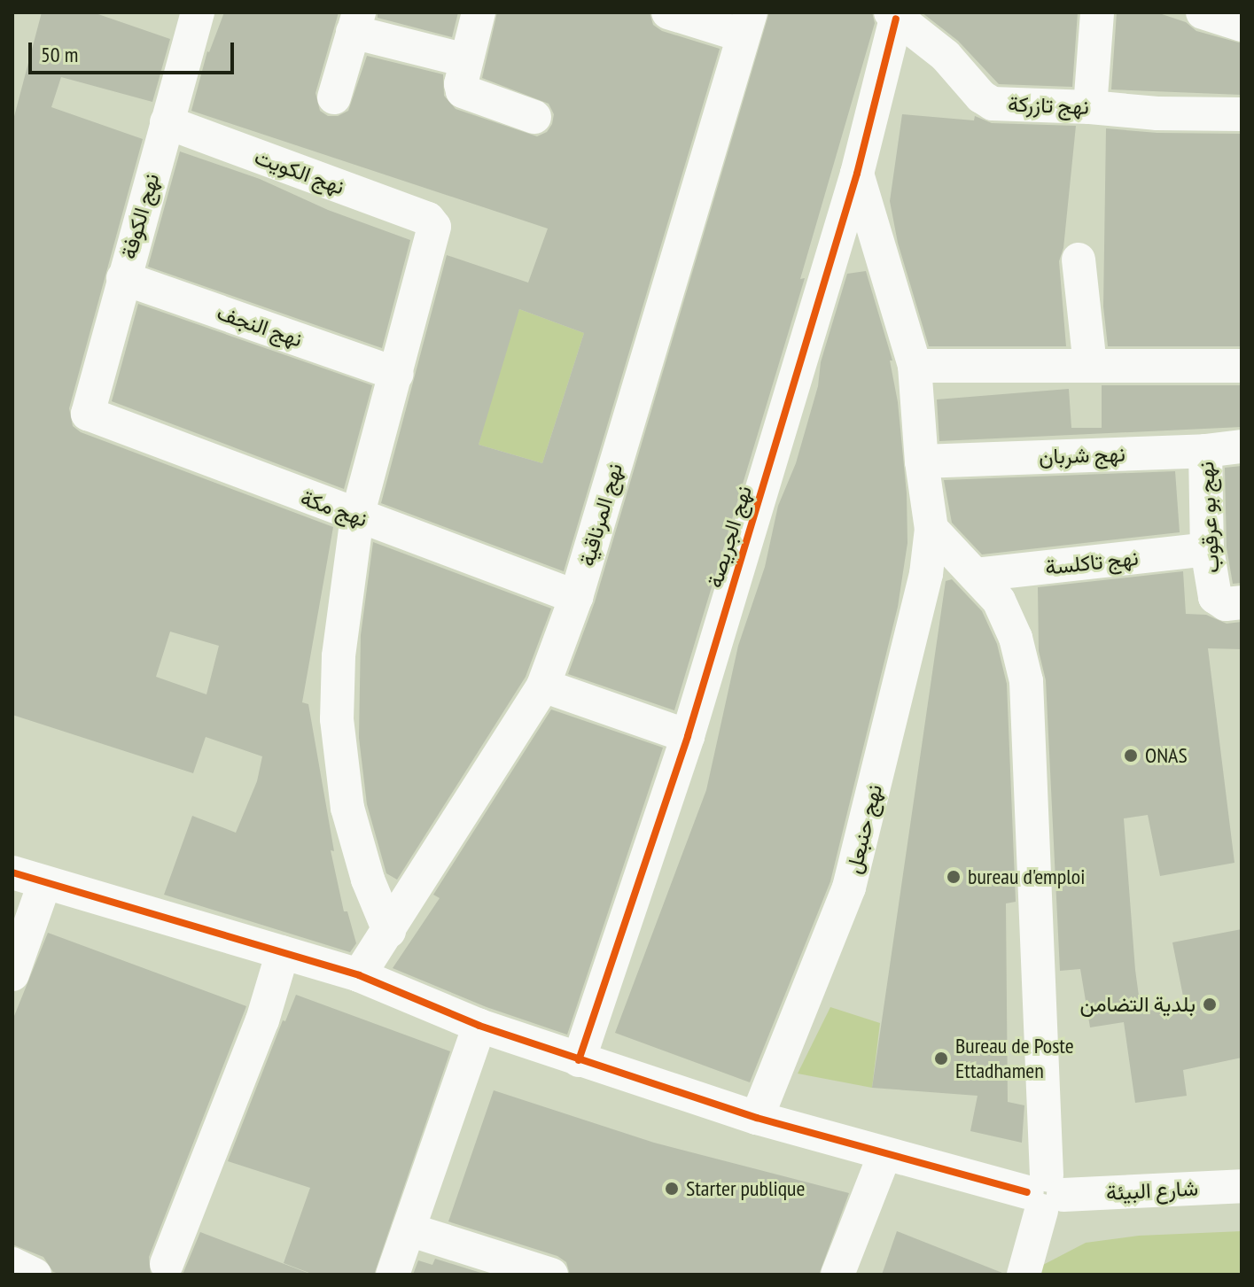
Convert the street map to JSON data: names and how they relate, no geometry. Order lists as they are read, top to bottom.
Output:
{
  "streets": {
    "street": [
      "نهج تازركة",
      "نهج الكويت",
      "نهج الكوفة",
      "نهج النجف",
      "نهج شربان",
      "نهج مكة",
      "نهج المرناقية",
      "نهج بو عرقوب",
      "نهج الجريصة",
      "نهج تاكلسة",
      "نهج حنبعل",
      "شارع البيئة"
    ]
  },
  "crossings": [
    ["نهج تازركة", "نهج الجريصة"],
    ["نهج الكويت", "نهج الكوفة"],
    ["نهج الكويت", "نهج النجف"],
    ["نهج الكوفة", "نهج النجف"],
    ["نهج الكوفة", "نهج مكة"],
    ["نهج شربان", "نهج بو عرقوب"],
    ["نهج شربان", "نهج حنبعل"],
    ["نهج مكة", "نهج المرناقية"],
    ["نهج المرناقية", "شارع البيئة"],
    ["نهج بو عرقوب", "نهج تاكلسة"],
    ["نهج الجريصة", "نهج حنبعل"],
    ["نهج الجريصة", "شارع البيئة"],
    ["نهج حنبعل", "شارع البيئة"]
  ],
  "places": [
    "ONAS",
    "bureau d'emploi",
    "بلدية التضامن",
    "Bureau de Poste Ettadhamen",
    "Starter publique"
  ],
  "scale_bar": "50 m"
}
